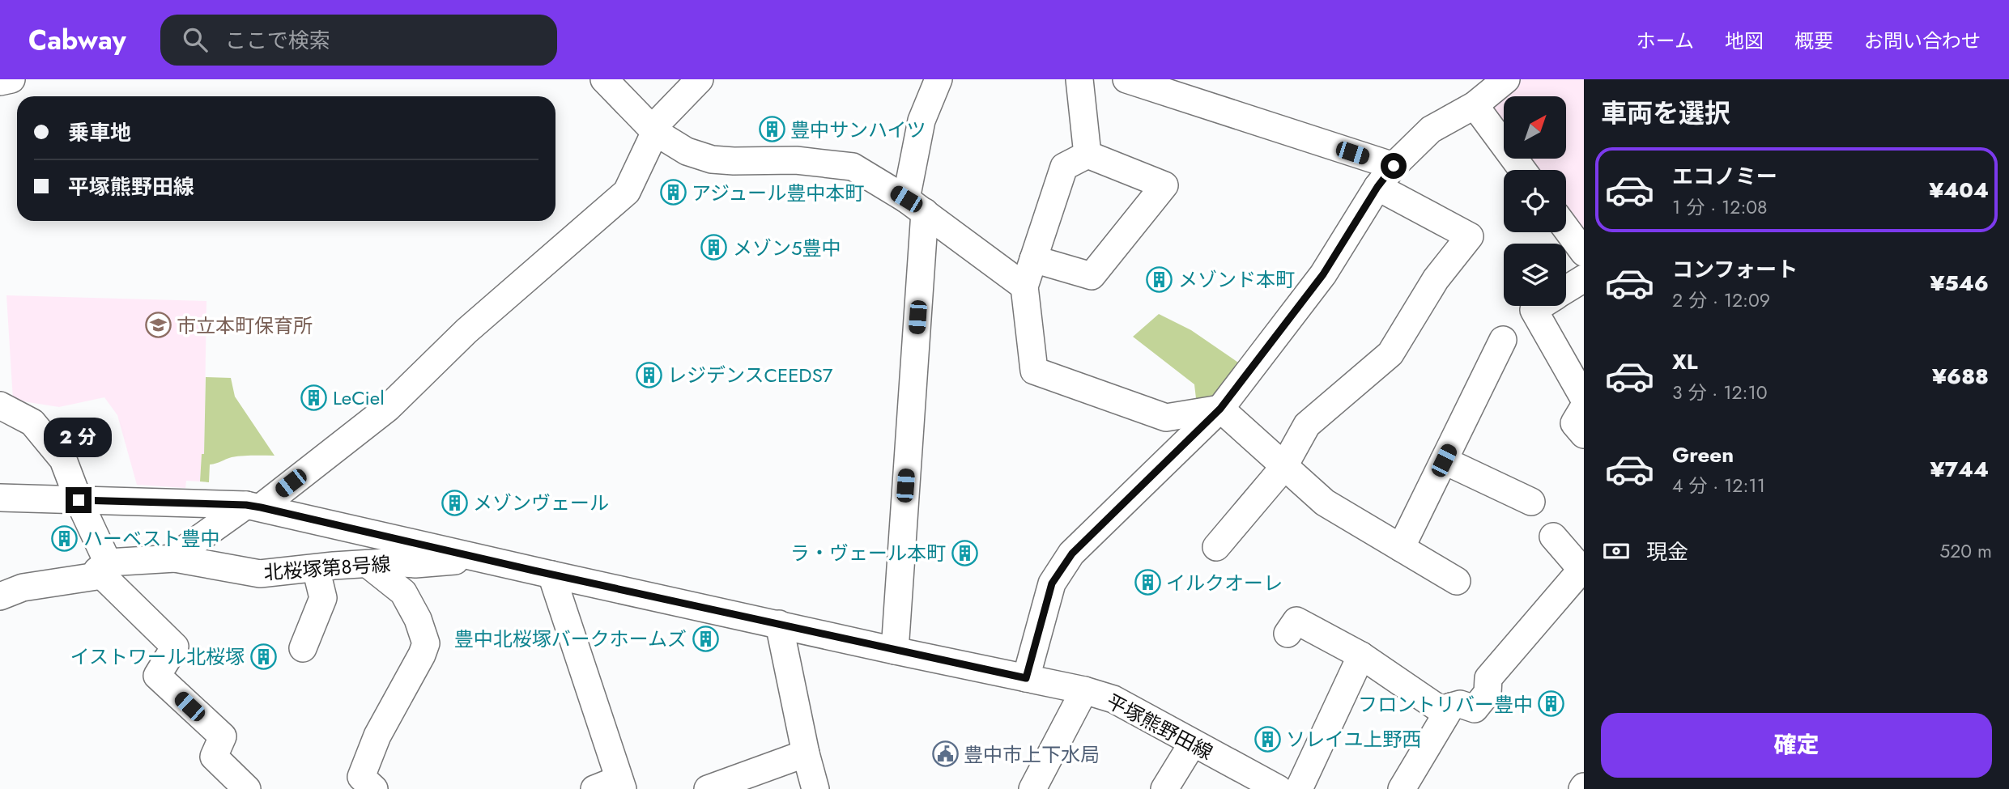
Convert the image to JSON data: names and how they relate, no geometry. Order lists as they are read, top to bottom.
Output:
{
  "streets": {
    "street": ["北桜塚第8号線", "平塚熊野田線"]
  },
  "crossings": [
    ["北桜塚第8号線", "平塚熊野田線"]
  ],
  "places": {
    "building": [
      "豊中サンハイツ",
      "アジュール豊中本町",
      "メゾン5豊中",
      "メゾンド本町",
      "レジデンスCEEDS7",
      "LeCiel",
      "メゾンヴェール",
      "ハーベスト豊中",
      "ラ・ヴェール本町",
      "イルクオーレ",
      "豊中北桜塚バークホームズ",
      "イストワール北桜塚",
      "フロントリバー豊中",
      "ソレイユ上野西"
    ],
    "school or university": ["市立本町保育所"],
    "public building": ["豊中市上下水局"]
  },
  "north": "top right",
  "page": {
    "header": "Cabway",
    "search": "ここで検索",
    "nav": [
      "ホーム",
      "地図",
      "概要",
      "お問い合わせ"
    ],
    "heading": "車両を選択",
    "banner": ["乗車地", "平塚熊野田線"],
    "list": [
      {
        "name": "エコノミー",
        "note": "1 分 · 12:08",
        "value": "¥404"
      },
      {
        "name": "コンフォート",
        "note": "2 分 · 12:09",
        "value": "¥546"
      },
      {
        "name": "XL",
        "note": "3 分 · 12:10",
        "value": "¥688"
      },
      {
        "name": "Green",
        "note": "4 分 · 12:11",
        "value": "¥744"
      }
    ],
    "bubble": "2 分",
    "pay": ["現金", "520 m"],
    "buttons": "確定"
  }
}
